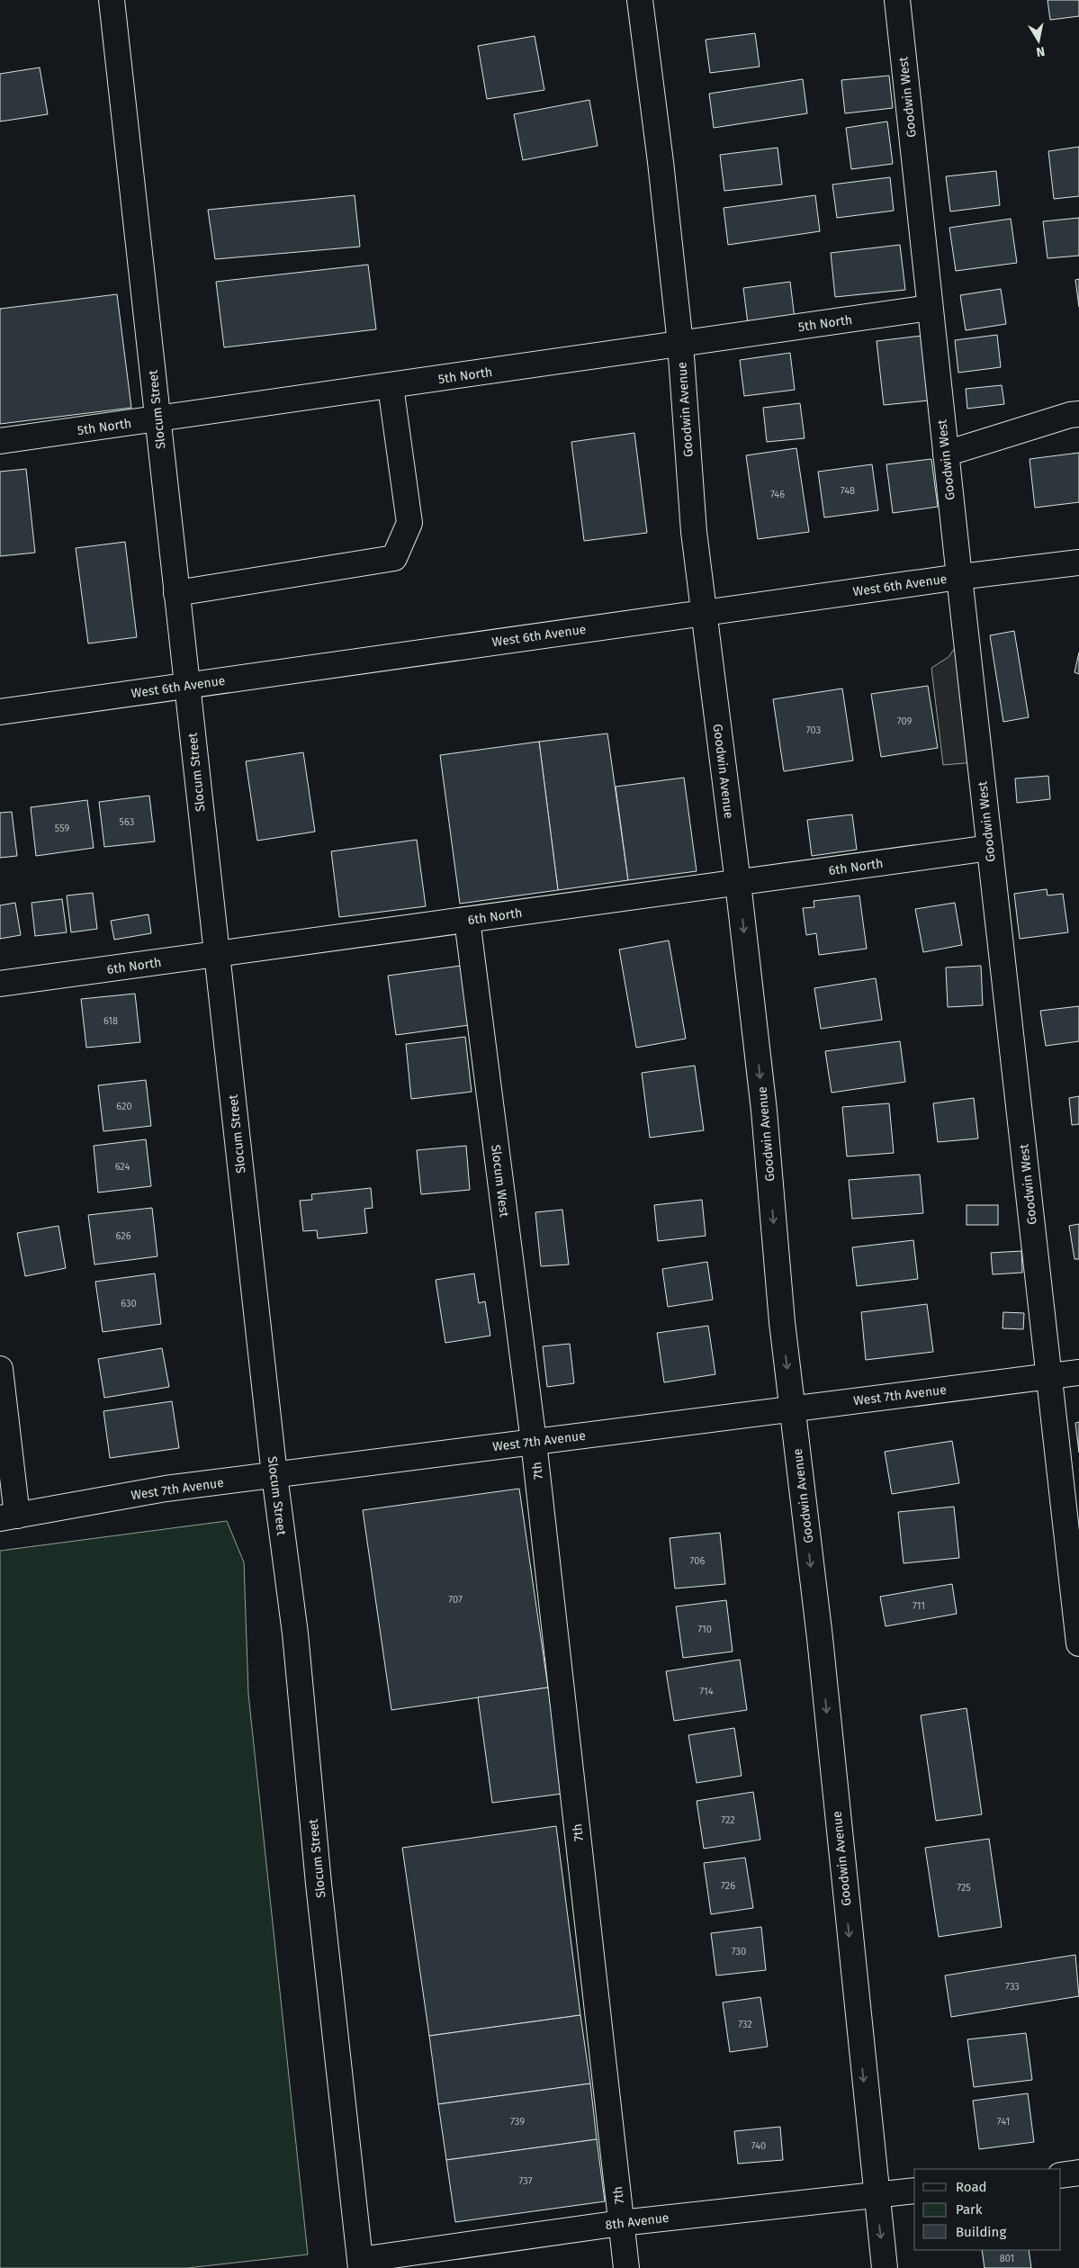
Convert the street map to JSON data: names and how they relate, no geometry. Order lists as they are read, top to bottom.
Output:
{
  "streets": {
    "street": [
      "Goodwin West",
      "5th North",
      "Slocum Street",
      "Goodwin Avenue",
      "West 6th Avenue",
      "6th North",
      "Slocum West",
      "West 7th Avenue",
      "7th",
      "8th Avenue"
    ]
  },
  "crossings": [
    ["Goodwin West", "5th North"],
    ["Goodwin West", "West 6th Avenue"],
    ["Goodwin West", "6th North"],
    ["Goodwin West", "West 7th Avenue"],
    ["5th North", "Slocum Street"],
    ["5th North", "Goodwin Avenue"],
    ["Slocum Street", "West 6th Avenue"],
    ["Slocum Street", "6th North"],
    ["Slocum Street", "West 7th Avenue"],
    ["Slocum Street", "8th Avenue"],
    ["Goodwin Avenue", "West 6th Avenue"],
    ["Goodwin Avenue", "6th North"],
    ["Goodwin Avenue", "West 7th Avenue"],
    ["Goodwin Avenue", "8th Avenue"],
    ["6th North", "Slocum West"],
    ["Slocum West", "West 7th Avenue"],
    ["Slocum West", "7th"],
    ["West 7th Avenue", "7th"],
    ["7th", "8th Avenue"]
  ],
  "one_way": ["Goodwin Avenue"],
  "house_numbers": [
    "748",
    "746",
    "709",
    "703",
    "563",
    "559",
    "618",
    "620",
    "624",
    "626",
    "630",
    "706",
    "707",
    "711",
    "710",
    "714",
    "722",
    "726",
    "725",
    "730",
    "733",
    "732",
    "739",
    "741",
    "740",
    "737",
    "801"
  ],
  "legend": ["Road", "Park", "Building"],
  "north": "bottom"
}
